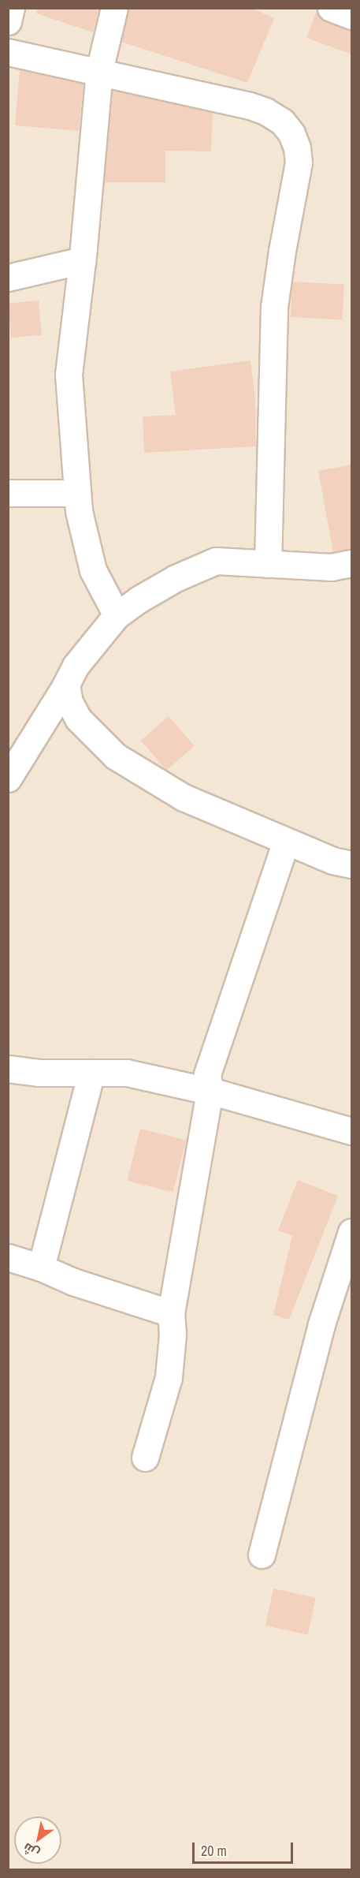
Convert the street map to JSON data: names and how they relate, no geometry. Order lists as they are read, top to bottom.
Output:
{
  "scale_bar": "20 m",
  "north": "bottom left"
}
